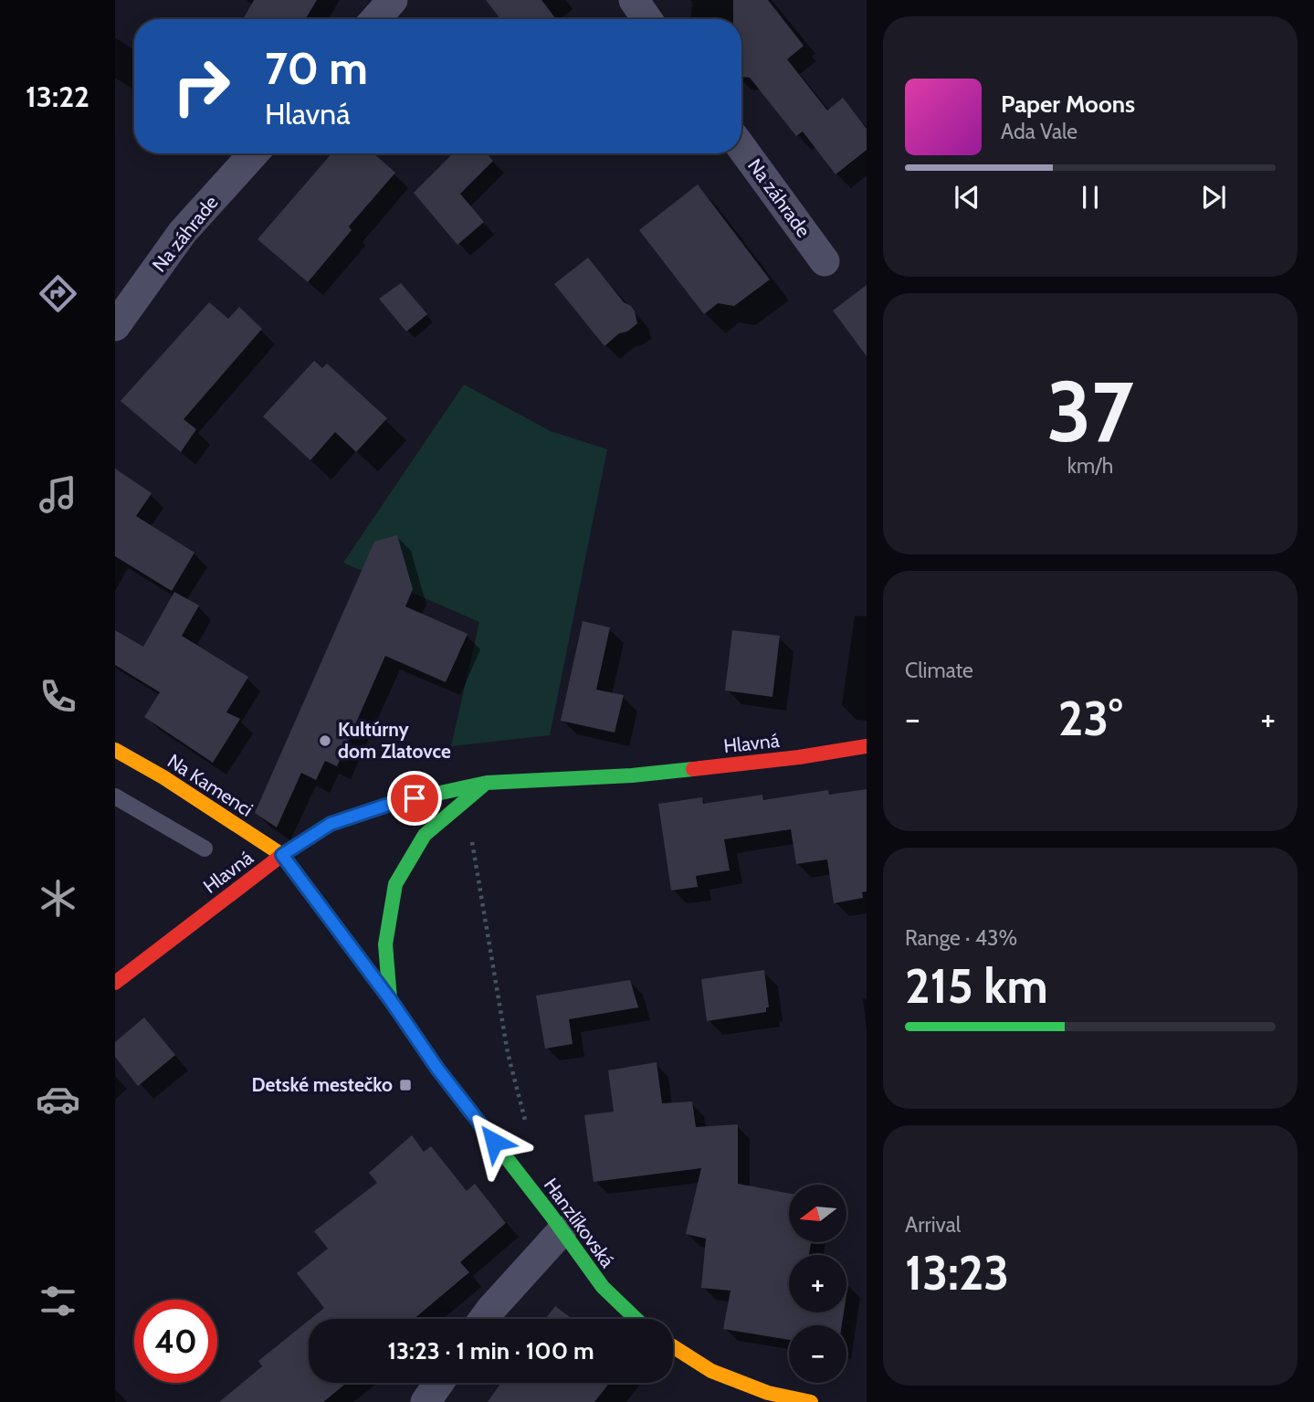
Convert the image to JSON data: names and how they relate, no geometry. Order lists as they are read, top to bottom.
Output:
{
  "streets": {
    "street": [
      "Na záhrade",
      "Hlavná",
      "Na Kamenci",
      "Hanzlíkovská"
    ]
  },
  "crossings": [
    ["Hlavná", "Na Kamenci"],
    ["Hlavná", "Hanzlíkovská"],
    ["Na Kamenci", "Hanzlíkovská"]
  ],
  "places": {
    "other": ["Kultúrny dom Zlatovce"],
    "transit": ["Detské mestečko"]
  },
  "north": "left",
  "page": {
    "tabs": "13:22",
    "turn": ["70 m", "Hlavná"],
    "song": ["Paper Moons", "Ada Vale"],
    "tile": [
      ["37", "km/h"],
      "Climate",
      ["Range · 43%", "215 km"],
      ["Arrival", "13:23"]
    ],
    "heat": ["−", "23°", "+"],
    "map_buttons": ["+", "−"],
    "limit": "40",
    "trip": "13:23 · 1 min · 100 m"
  }
}
